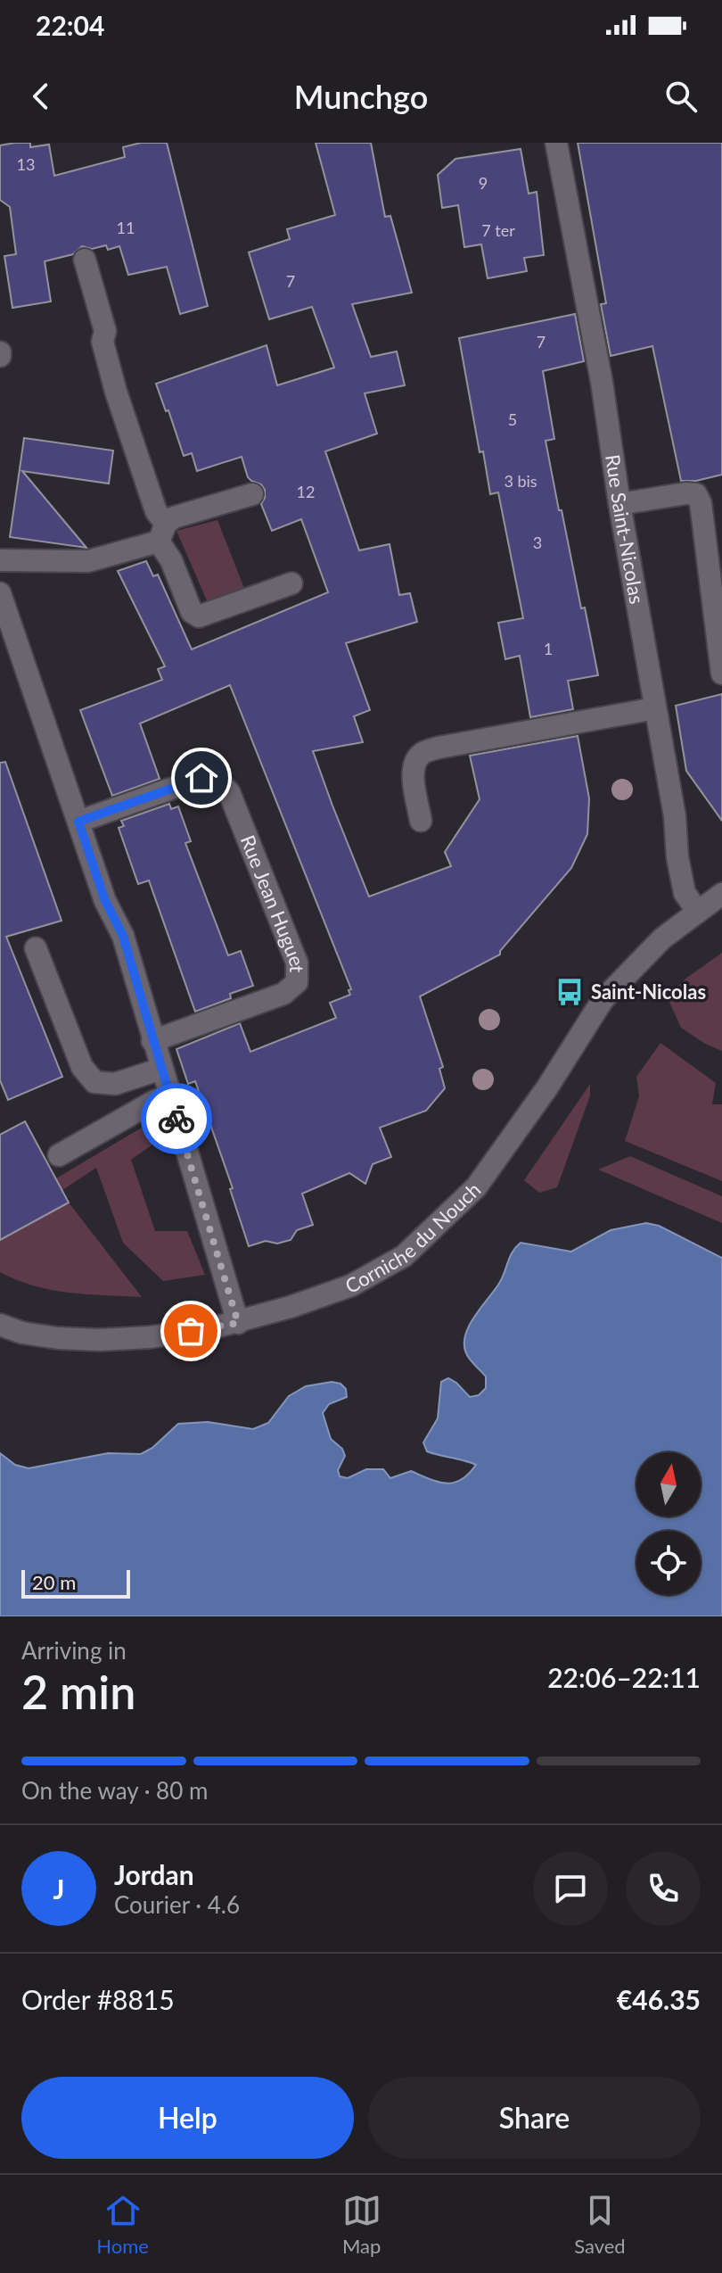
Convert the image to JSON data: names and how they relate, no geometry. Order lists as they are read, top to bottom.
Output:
{
  "streets": {
    "street": ["Rue Saint-Nicolas", "Rue Jean Huguet", "Corniche du Nouch"]
  },
  "crossings": [
    ["Rue Saint-Nicolas", "Corniche du Nouch"]
  ],
  "places": {
    "bus stop": ["Saint-Nicolas"]
  },
  "house_numbers": [
    "13",
    "9",
    "11",
    "7 ter",
    "7",
    "7",
    "5",
    "3 bis",
    "12",
    "3",
    "1"
  ],
  "scale_bar": "20 m",
  "north": "top",
  "page": {
    "status": "22:04",
    "header": "Munchgo",
    "scale": "20 m",
    "heading": ["2 min", "Arriving in", "22:06–22:11"],
    "panel": [
      "Jordan",
      "Courier · 4.6",
      "Order #8815",
      "€46.35"
    ],
    "bar": "On the way · 80 m",
    "round": "J",
    "buttons": ["Help", "Share"],
    "tabs": ["Home", "Map", "Saved"]
  }
}
